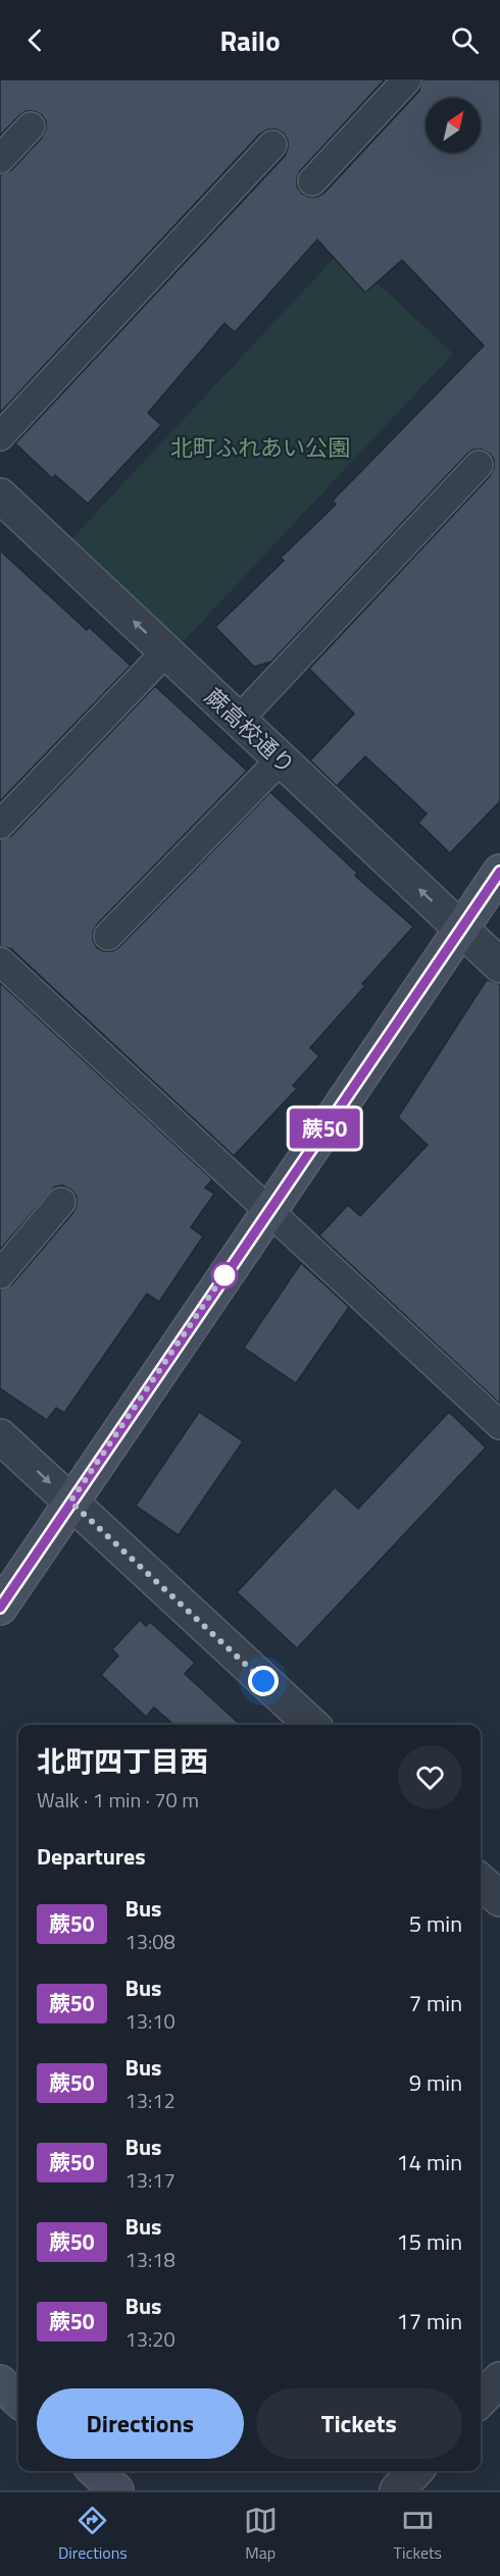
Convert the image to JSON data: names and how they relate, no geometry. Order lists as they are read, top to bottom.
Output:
{
  "streets": {
    "street": ["蕨高校通り"]
  },
  "one_way": ["蕨高校通り"],
  "parks": ["北町ふれあい公園"],
  "lines": ["bus line 蕨50"],
  "north": "top right",
  "page": {
    "header": "Railo",
    "on_map": "蕨50",
    "heading": [
      ["北町四丁目西", "Walk · 1 min · 70 m"],
      "Departures"
    ],
    "list": [
      {
        "mark": "蕨50",
        "name": "Bus",
        "note": "13:08",
        "value": "5 min"
      },
      {
        "mark": "蕨50",
        "name": "Bus",
        "note": "13:10",
        "value": "7 min"
      },
      {
        "mark": "蕨50",
        "name": "Bus",
        "note": "13:12",
        "value": "9 min"
      },
      {
        "mark": "蕨50",
        "name": "Bus",
        "note": "13:17",
        "value": "14 min"
      },
      {
        "mark": "蕨50",
        "name": "Bus",
        "note": "13:18",
        "value": "15 min"
      },
      {
        "mark": "蕨50",
        "name": "Bus",
        "note": "13:20",
        "value": "17 min"
      }
    ],
    "buttons": ["Directions", "Tickets"],
    "tabs": ["Directions", "Map", "Tickets"]
  }
}
